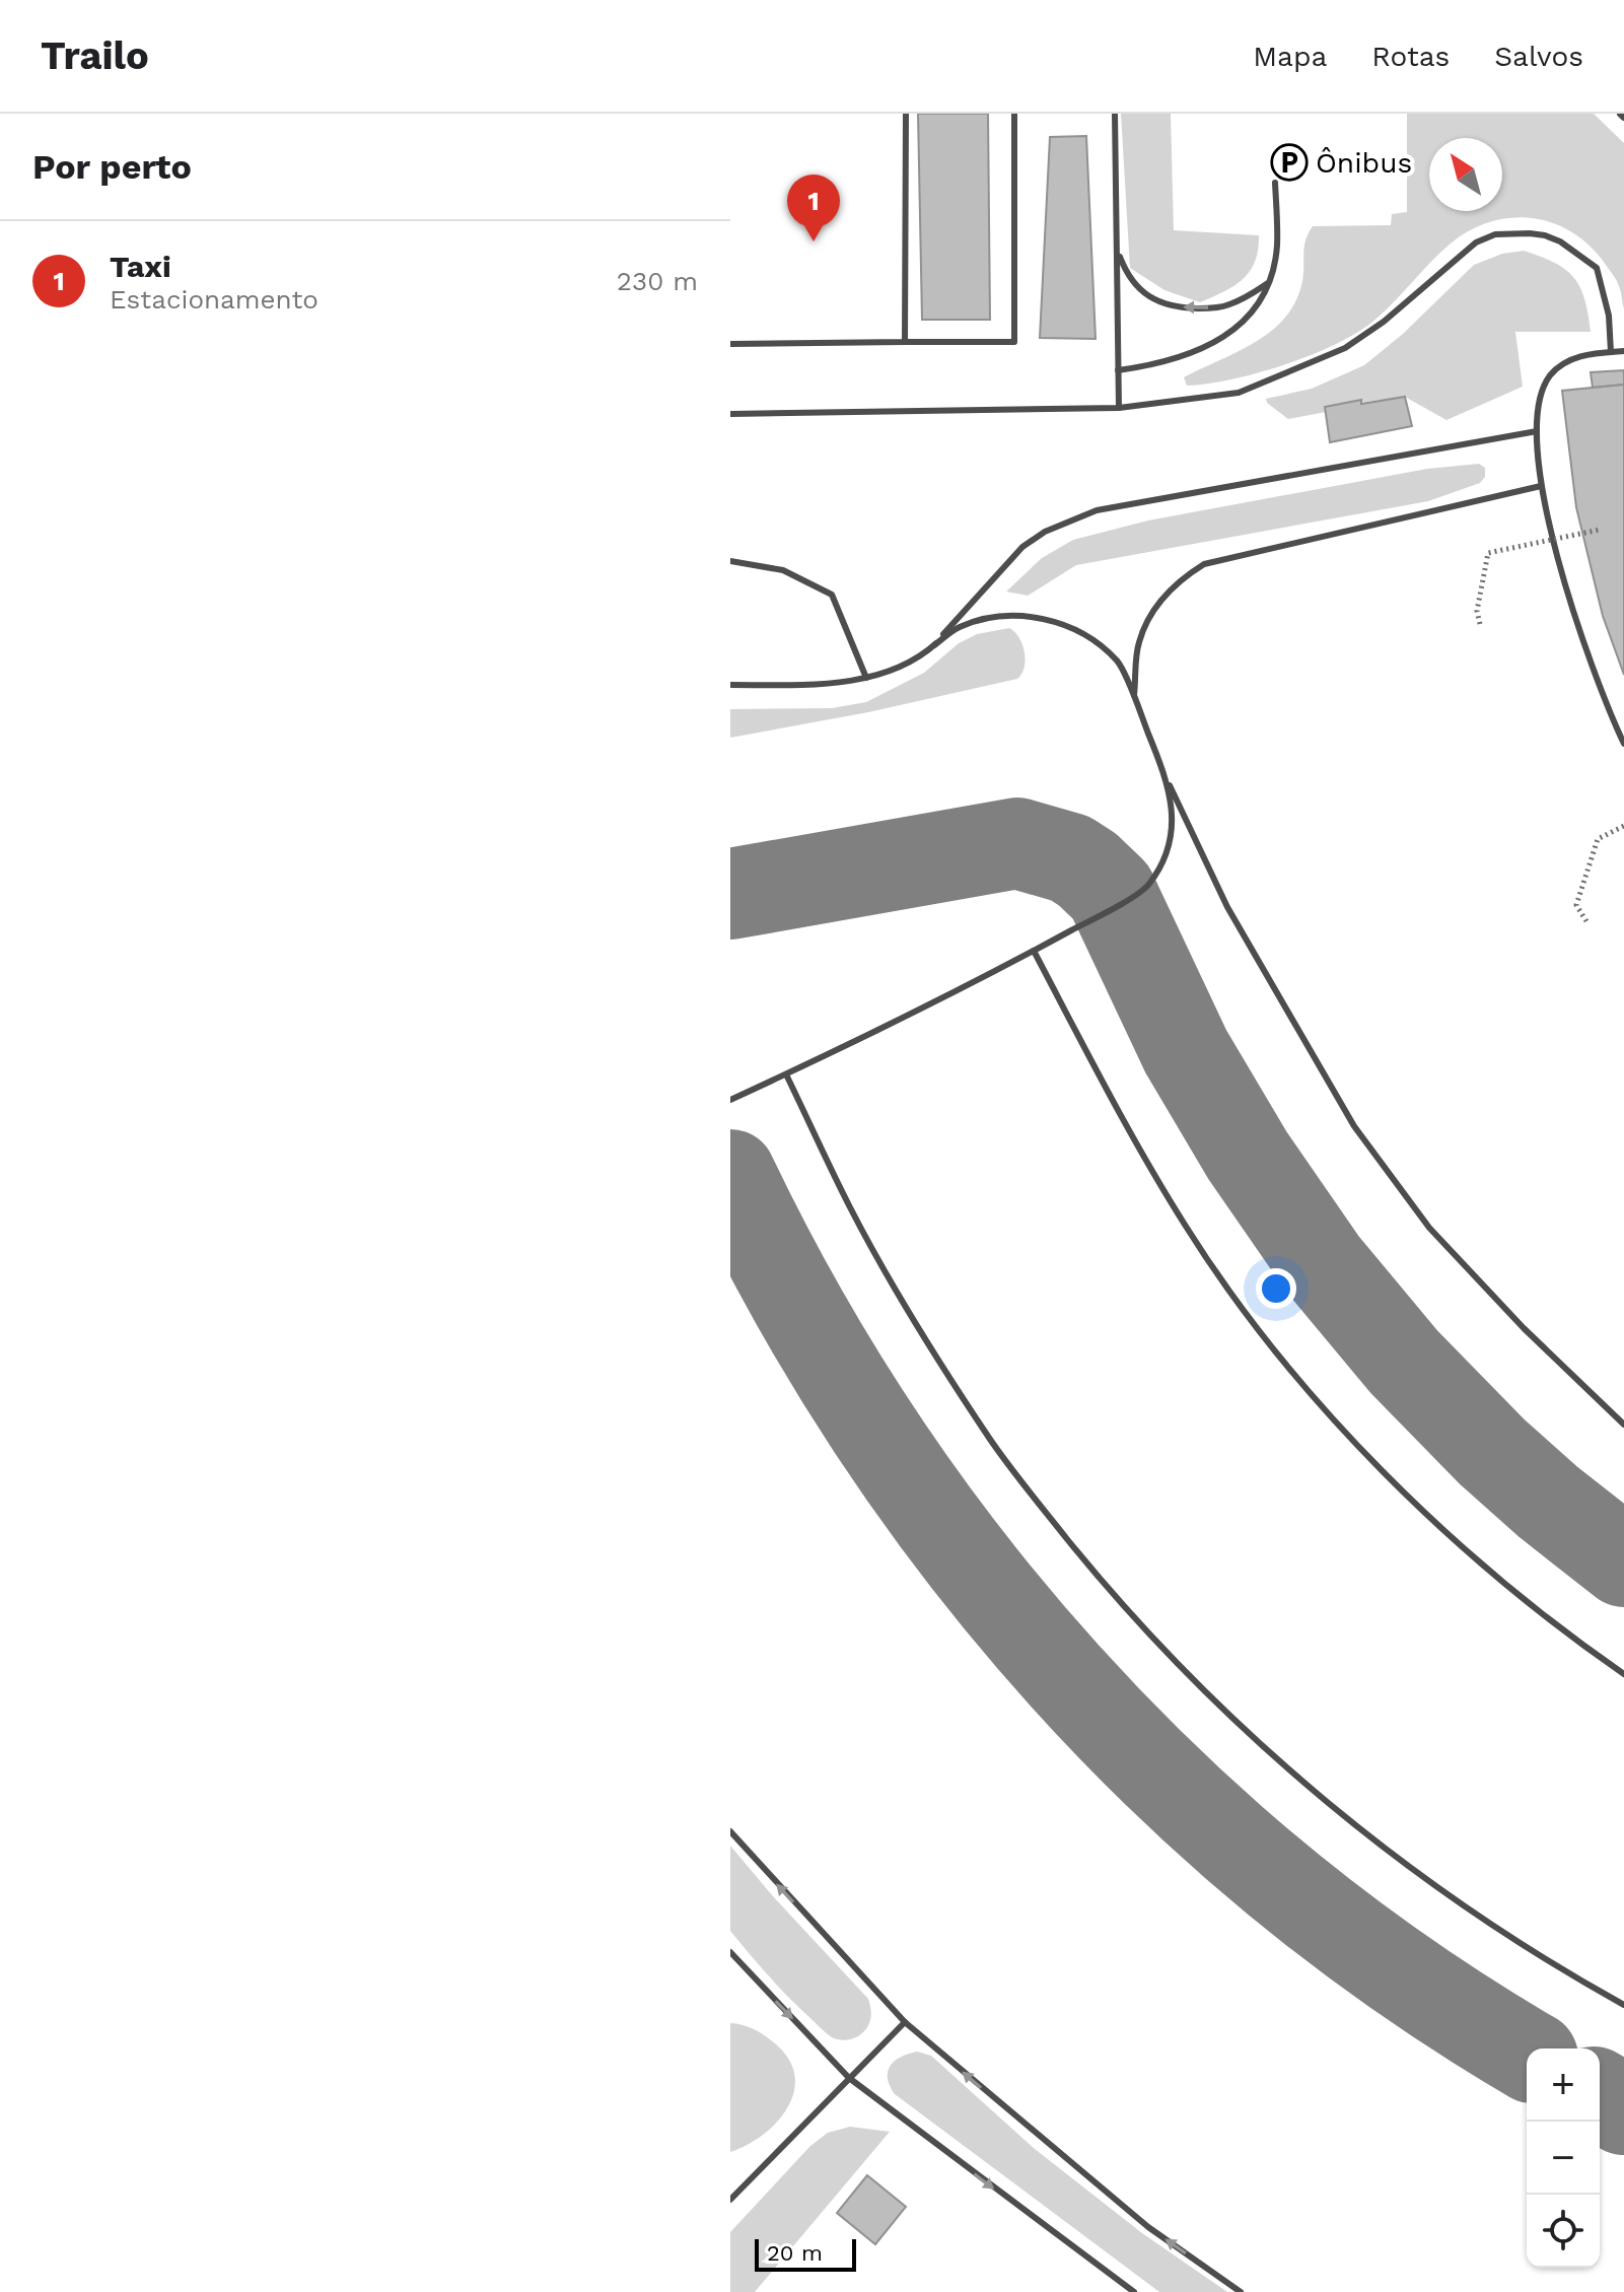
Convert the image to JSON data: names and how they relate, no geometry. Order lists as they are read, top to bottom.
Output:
{
  "places": {
    "parking": ["Ônibus"]
  },
  "scale_bar": "20 m",
  "north": "top left",
  "page": {
    "header": "Trailo",
    "nav": ["Mapa", "Rotas", "Salvos"],
    "heading": "Por perto",
    "pins": "1",
    "list": [
      {
        "mark": "1",
        "name": "Taxi",
        "note": "Estacionamento",
        "value": "230 m"
      }
    ],
    "map_buttons": ["+", "−"],
    "scale": "20 m"
  }
}
